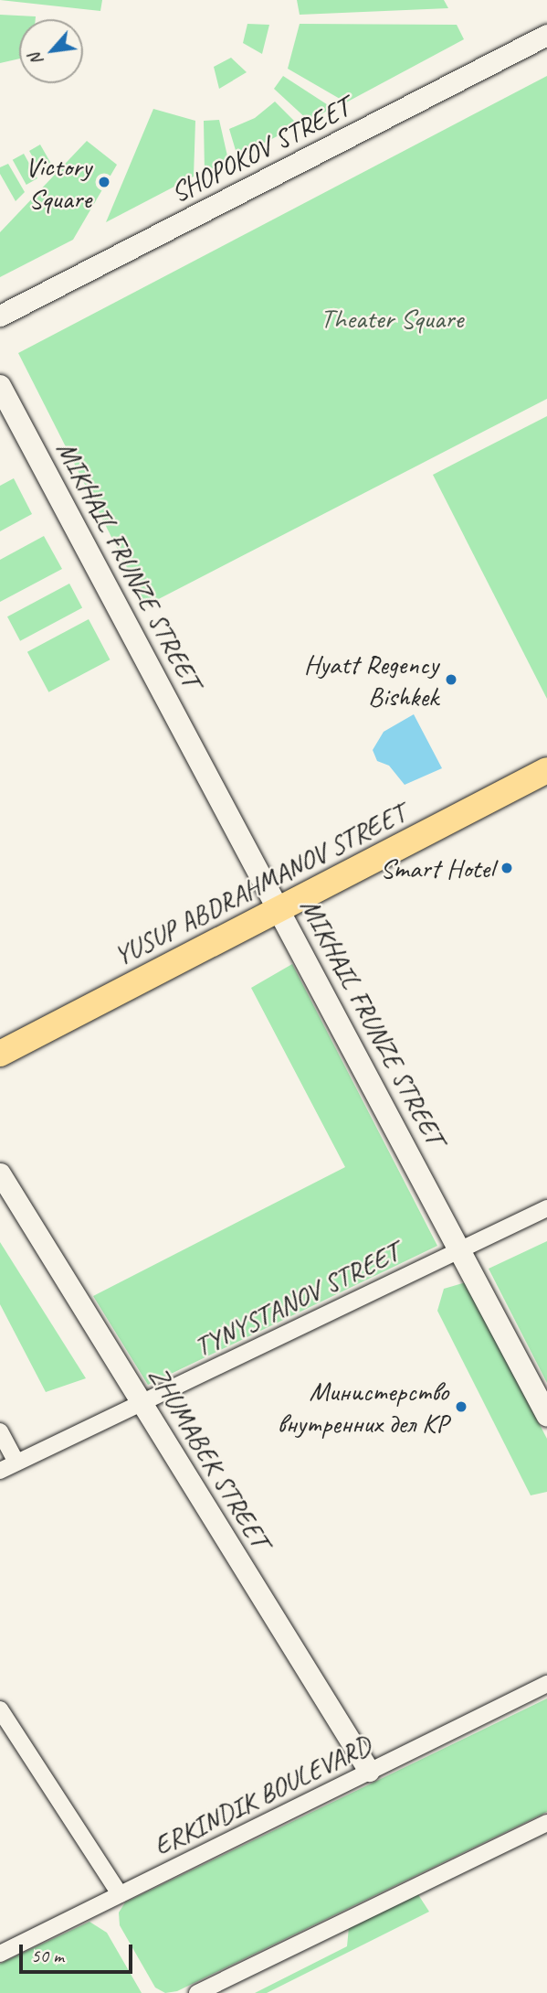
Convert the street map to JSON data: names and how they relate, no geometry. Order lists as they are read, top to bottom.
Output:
{
  "streets": {
    "main road": ["MIKHAIL FRUNZE STREET", "YUSUP ABDRAHMANOV STREET"],
    "street": [
      "SHOPOKOV STREET",
      "TYNYSTANOV STREET",
      "ZHUMABEK STREET",
      "ERKINDIK BOULEVARD"
    ]
  },
  "crossings": [
    ["MIKHAIL FRUNZE STREET", "YUSUP ABDRAHMANOV STREET"],
    ["MIKHAIL FRUNZE STREET", "TYNYSTANOV STREET"],
    ["TYNYSTANOV STREET", "ZHUMABEK STREET"],
    ["ZHUMABEK STREET", "ERKINDIK BOULEVARD"]
  ],
  "parks": ["Theater Square"],
  "places": [
    "Victory Square",
    "Hyatt Regency Bishkek",
    "Smart Hotel",
    "Министерство внутренних дел КР"
  ],
  "scale_bar": "50 m",
  "north": "bottom left"
}
